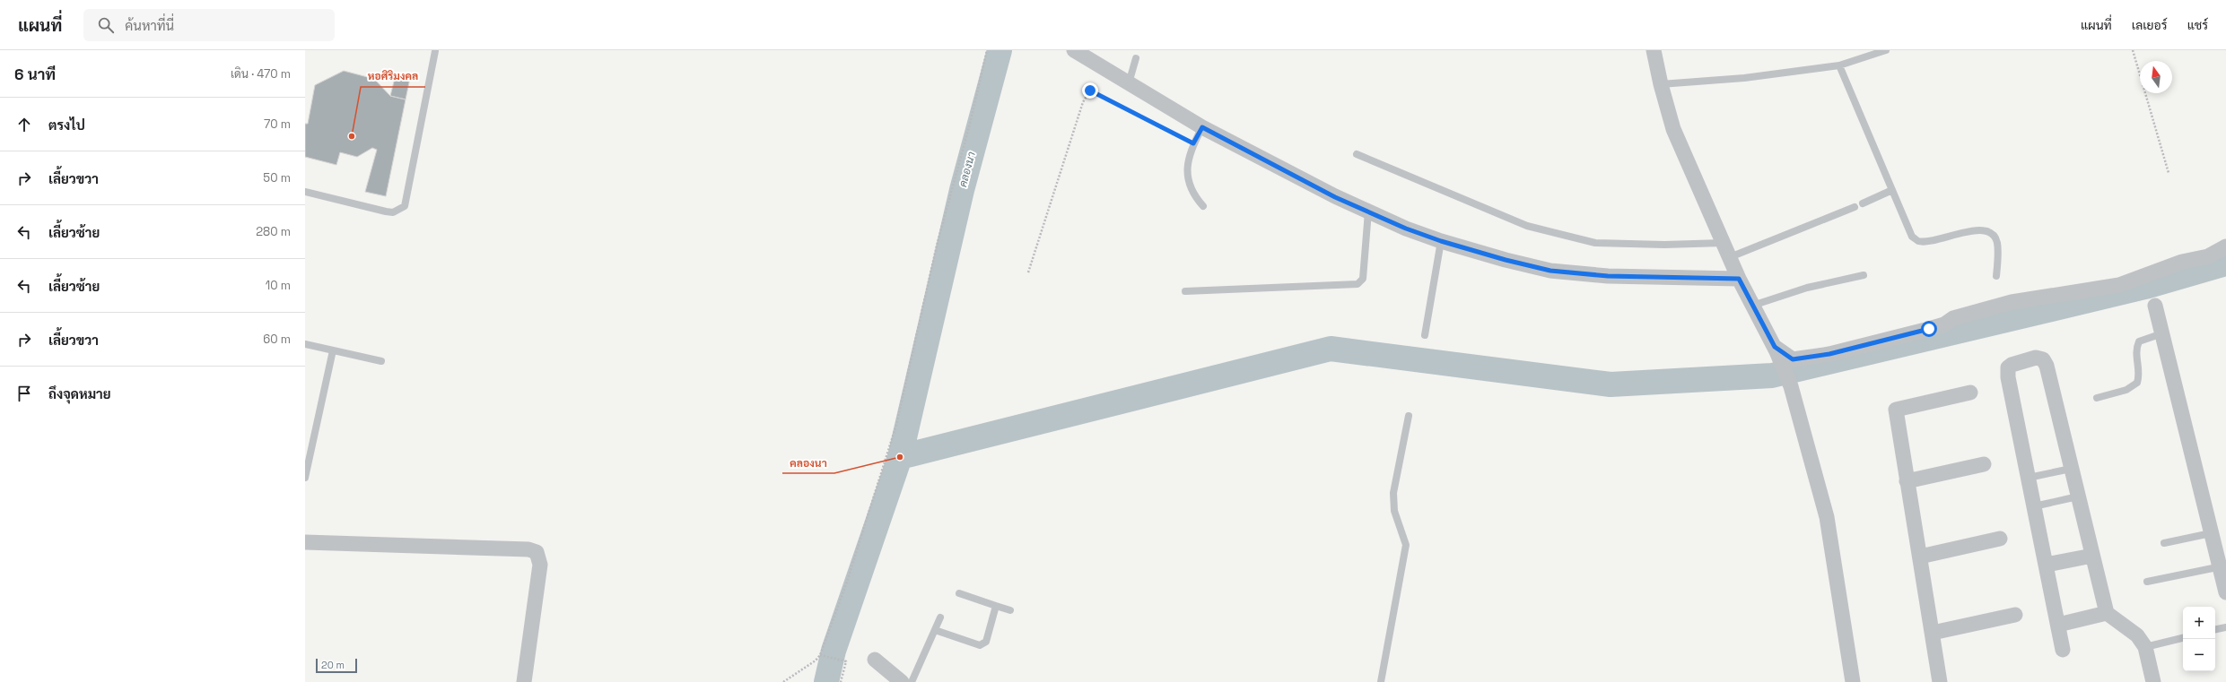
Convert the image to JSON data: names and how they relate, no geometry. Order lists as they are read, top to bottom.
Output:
{
  "water": ["คลองนา"],
  "places": ["หอศิริมงคล", "คลองนา"],
  "scale_bar": "20 m",
  "north": "top",
  "page": {
    "header": "แผนที่",
    "search": "ค้นหาที่นี่",
    "nav": ["แผนที่", "เลเยอร์", "แชร์"],
    "heading": ["6 นาที", "เดิน · 470 m"],
    "list": [
      ["ตรงไป", "70 m"],
      ["เลี้ยวขวา", "50 m"],
      ["เลี้ยวซ้าย", "280 m"],
      ["เลี้ยวซ้าย", "10 m"],
      ["เลี้ยวขวา", "60 m"],
      "ถึงจุดหมาย"
    ],
    "map_buttons": ["+", "−"],
    "scale": "20 m"
  }
}
